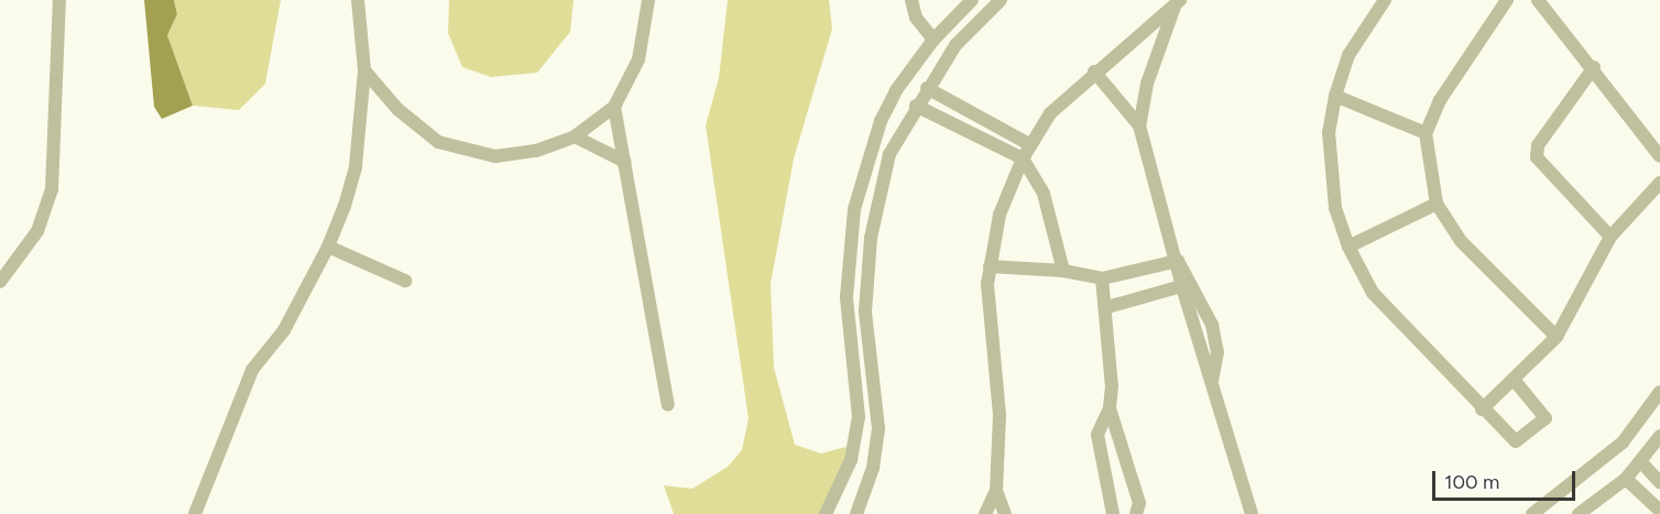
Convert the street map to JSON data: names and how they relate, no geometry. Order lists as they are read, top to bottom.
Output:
{
  "scale_bar": "100 m"
}
